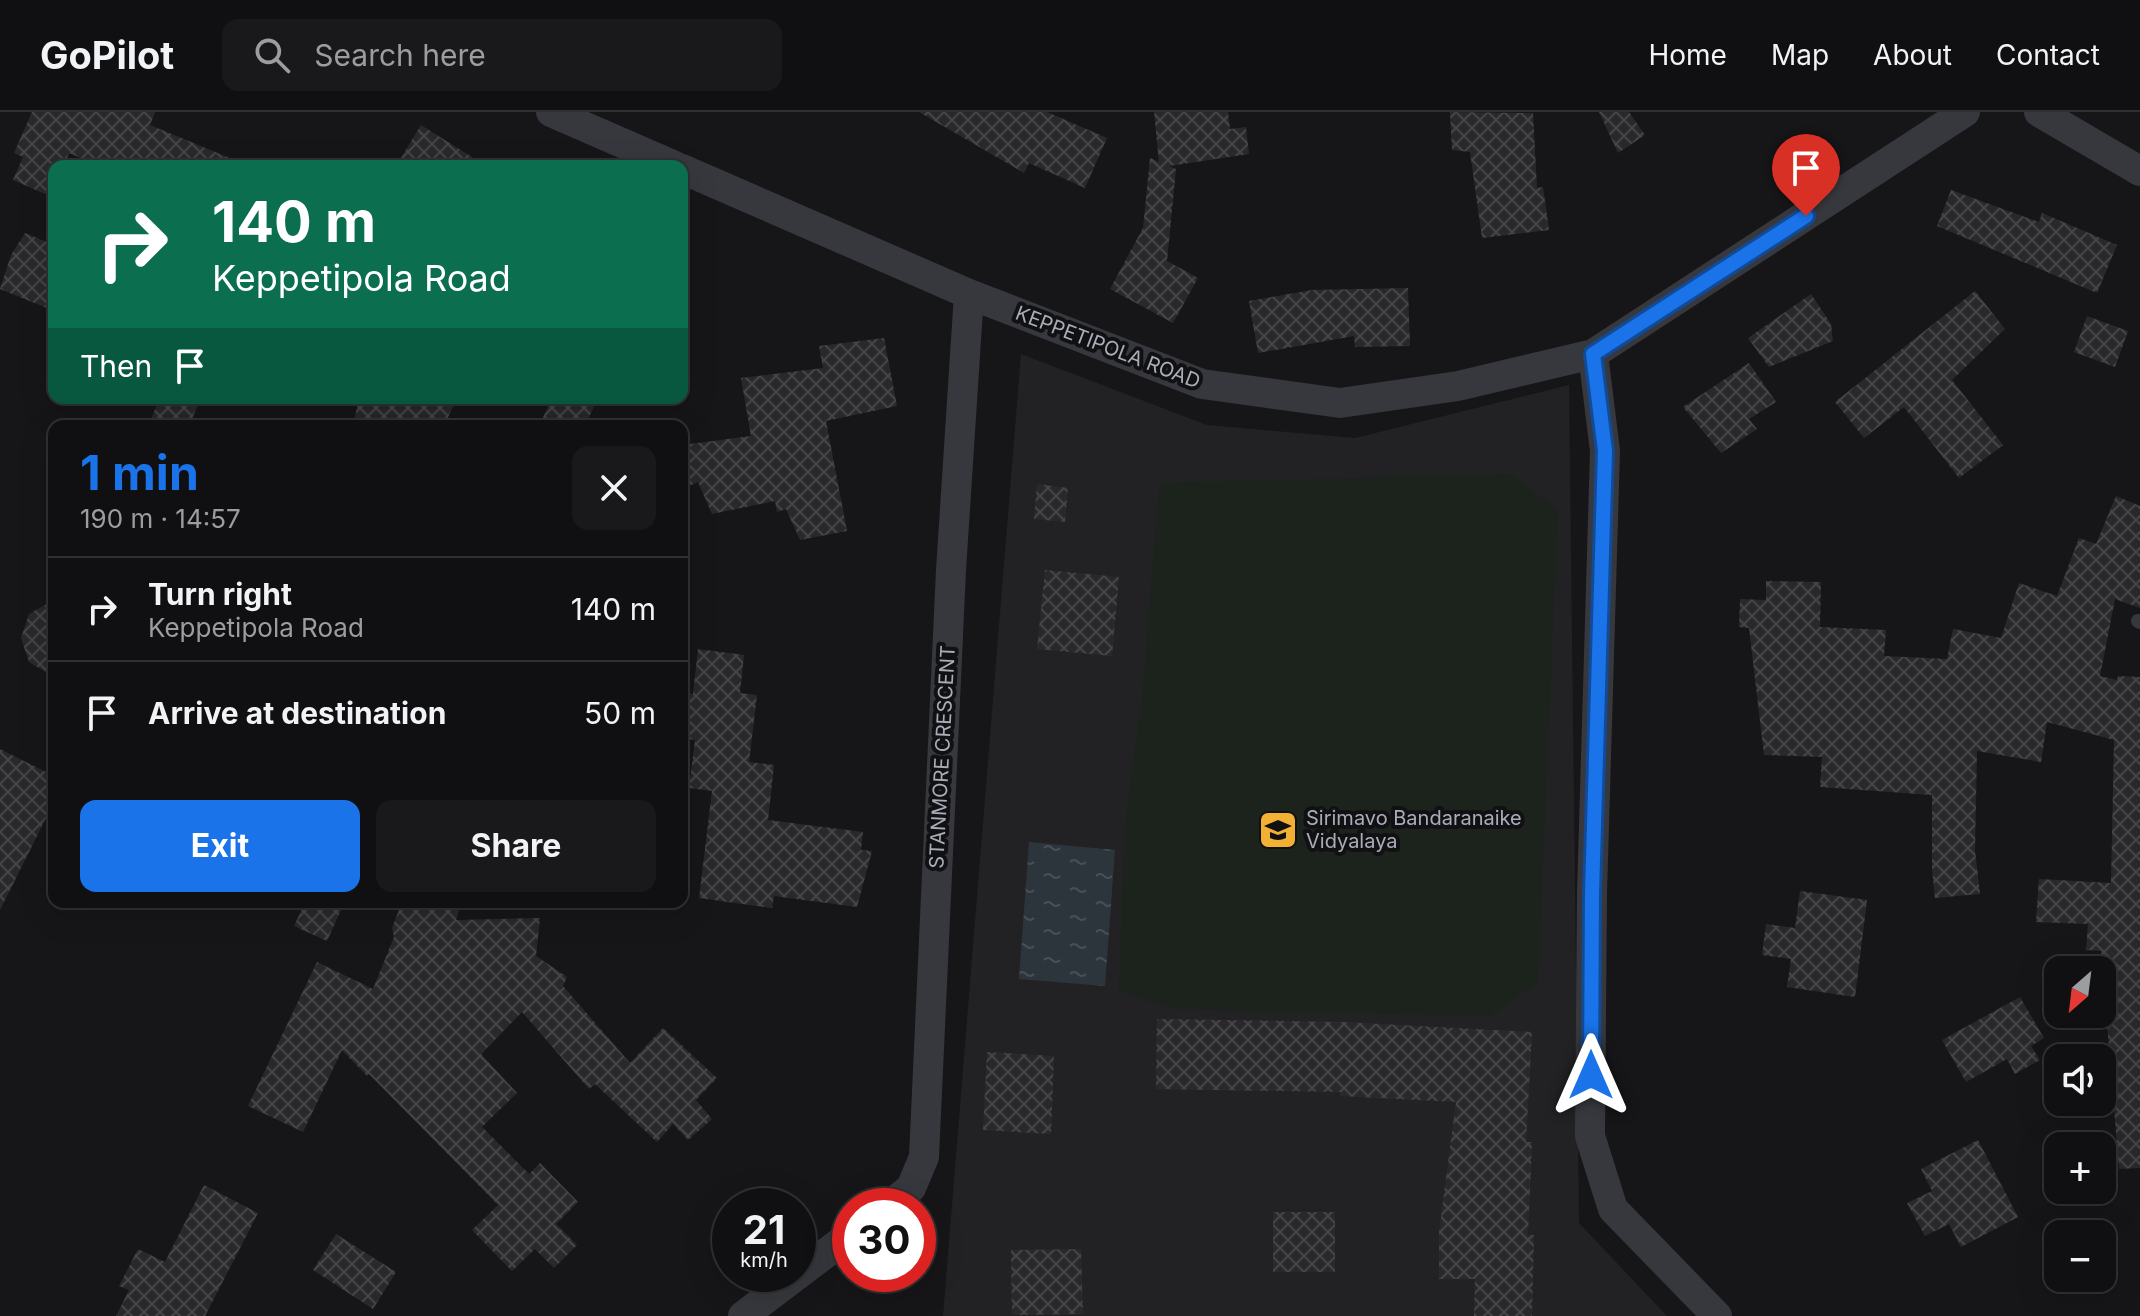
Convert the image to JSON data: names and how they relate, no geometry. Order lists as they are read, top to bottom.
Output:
{
  "streets": {
    "street": ["KEPPETIPOLA ROAD", "STANMORE CRESCENT"]
  },
  "crossings": [
    ["KEPPETIPOLA ROAD", "STANMORE CRESCENT"]
  ],
  "places": {
    "school or university": ["Sirimavo Bandaranaike Vidyalaya"]
  },
  "north": "bottom left",
  "page": {
    "header": "GoPilot",
    "search": "Search here",
    "nav": [
      "Home",
      "Map",
      "About",
      "Contact"
    ],
    "turn": ["140 m", "Keppetipola Road"],
    "then": "Then",
    "heading": ["1 min", "190 m · 14:57"],
    "list": [
      {
        "name": "Turn right",
        "note": "Keppetipola Road",
        "value": "140 m"
      },
      {
        "name": "Arrive at destination",
        "value": "50 m"
      }
    ],
    "buttons": ["Exit", "Share"],
    "map_buttons": ["+", "−"],
    "speed": "21 km/h",
    "limit": "30"
  }
}
